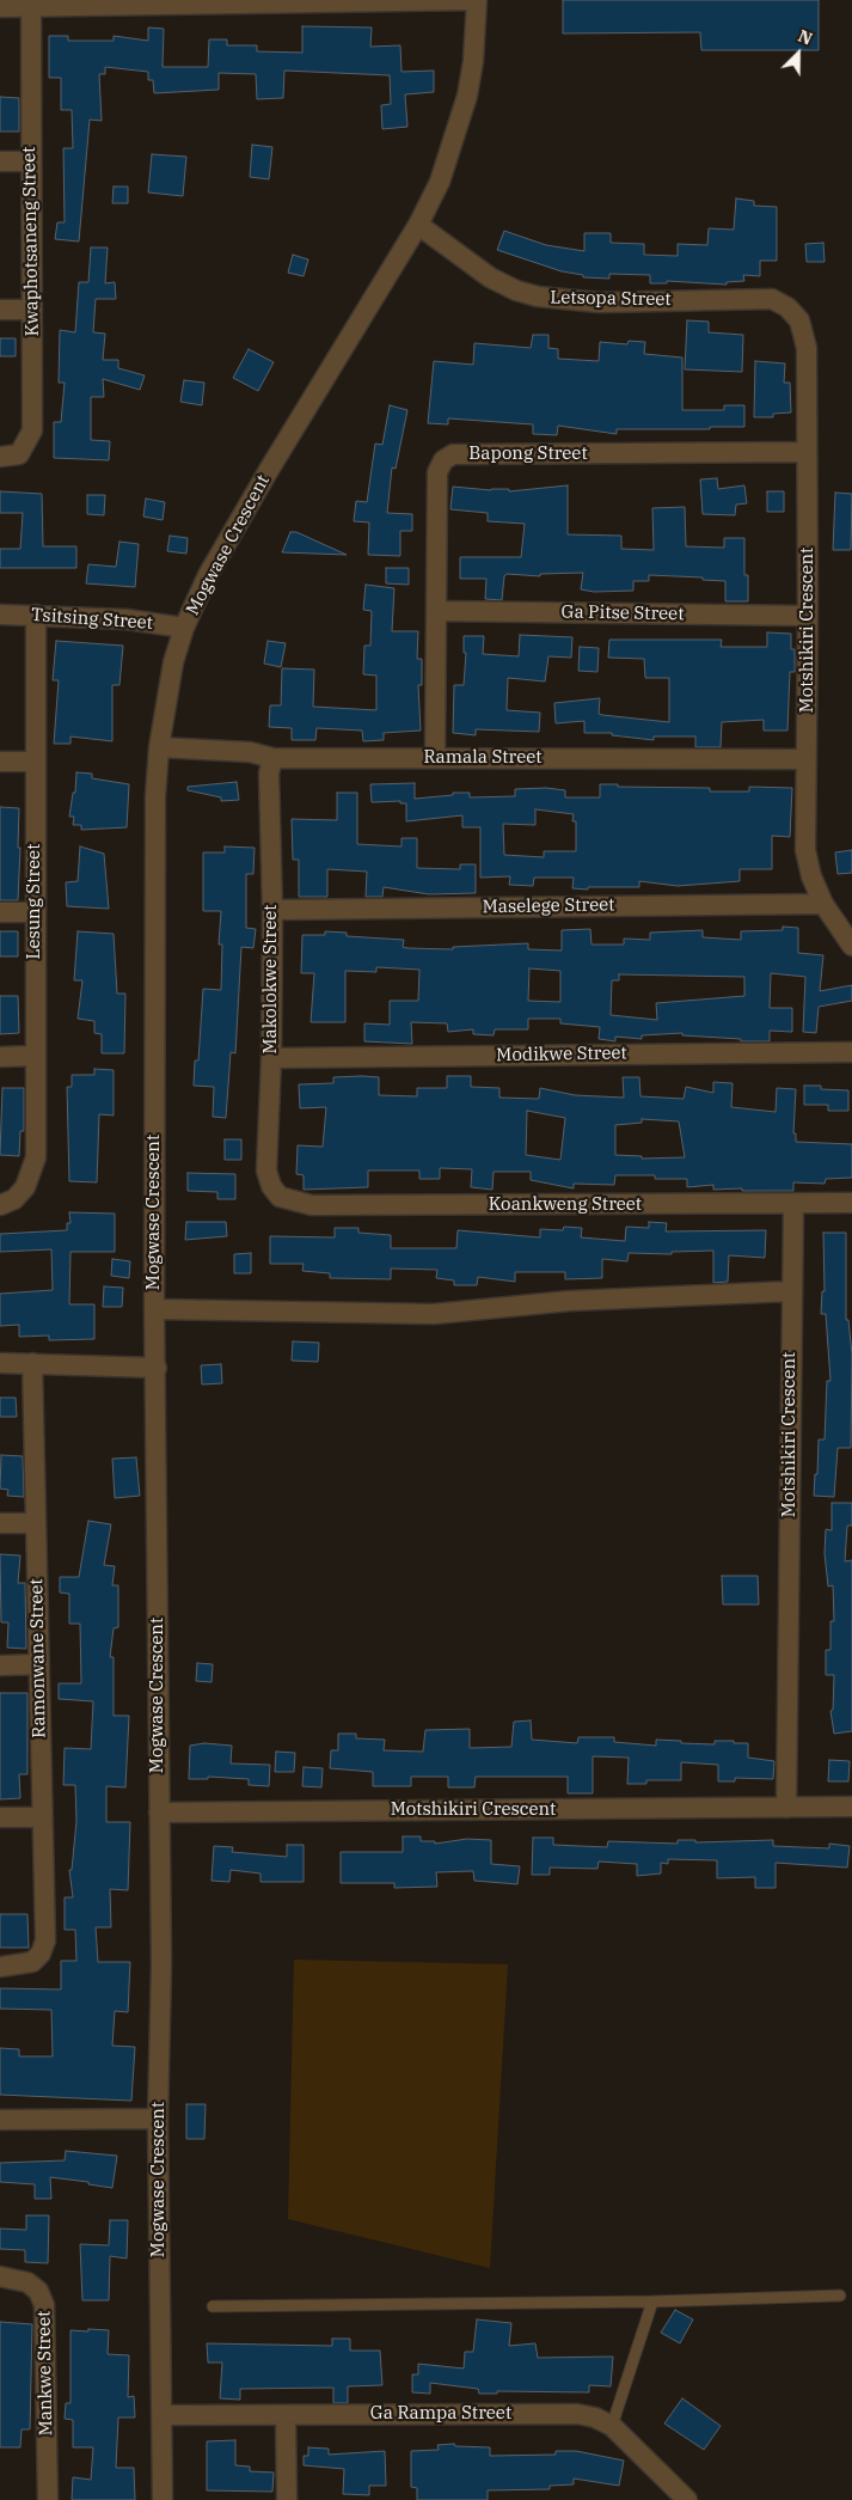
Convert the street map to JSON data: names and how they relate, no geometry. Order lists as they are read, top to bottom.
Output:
{
  "streets": {
    "street": [
      "Kwaphotsaneng Street",
      "Letsopa Street",
      "Bapong Street",
      "Mogwase Crescent",
      "Ga Pitse Street",
      "Tsitsing Street",
      "Motshikiri Crescent",
      "Ramala Street",
      "Lesung Street",
      "Maselege Street",
      "Makolokwe Street",
      "Modikwe Street",
      "Koankweng Street",
      "Ramonwane Street",
      "Mankwe Street",
      "Ga Rampa Street"
    ]
  },
  "crossings": [
    ["Letsopa Street", "Mogwase Crescent"],
    ["Letsopa Street", "Motshikiri Crescent"],
    ["Bapong Street", "Ga Pitse Street"],
    ["Bapong Street", "Motshikiri Crescent"],
    ["Bapong Street", "Ramala Street"],
    ["Mogwase Crescent", "Tsitsing Street"],
    ["Mogwase Crescent", "Motshikiri Crescent"],
    ["Mogwase Crescent", "Ramala Street"],
    ["Mogwase Crescent", "Ga Rampa Street"],
    ["Ga Pitse Street", "Motshikiri Crescent"],
    ["Tsitsing Street", "Lesung Street"],
    ["Motshikiri Crescent", "Ramala Street"],
    ["Motshikiri Crescent", "Maselege Street"],
    ["Motshikiri Crescent", "Koankweng Street"],
    ["Ramala Street", "Makolokwe Street"],
    ["Maselege Street", "Makolokwe Street"],
    ["Makolokwe Street", "Modikwe Street"],
    ["Makolokwe Street", "Koankweng Street"]
  ],
  "north": "top right"
}
